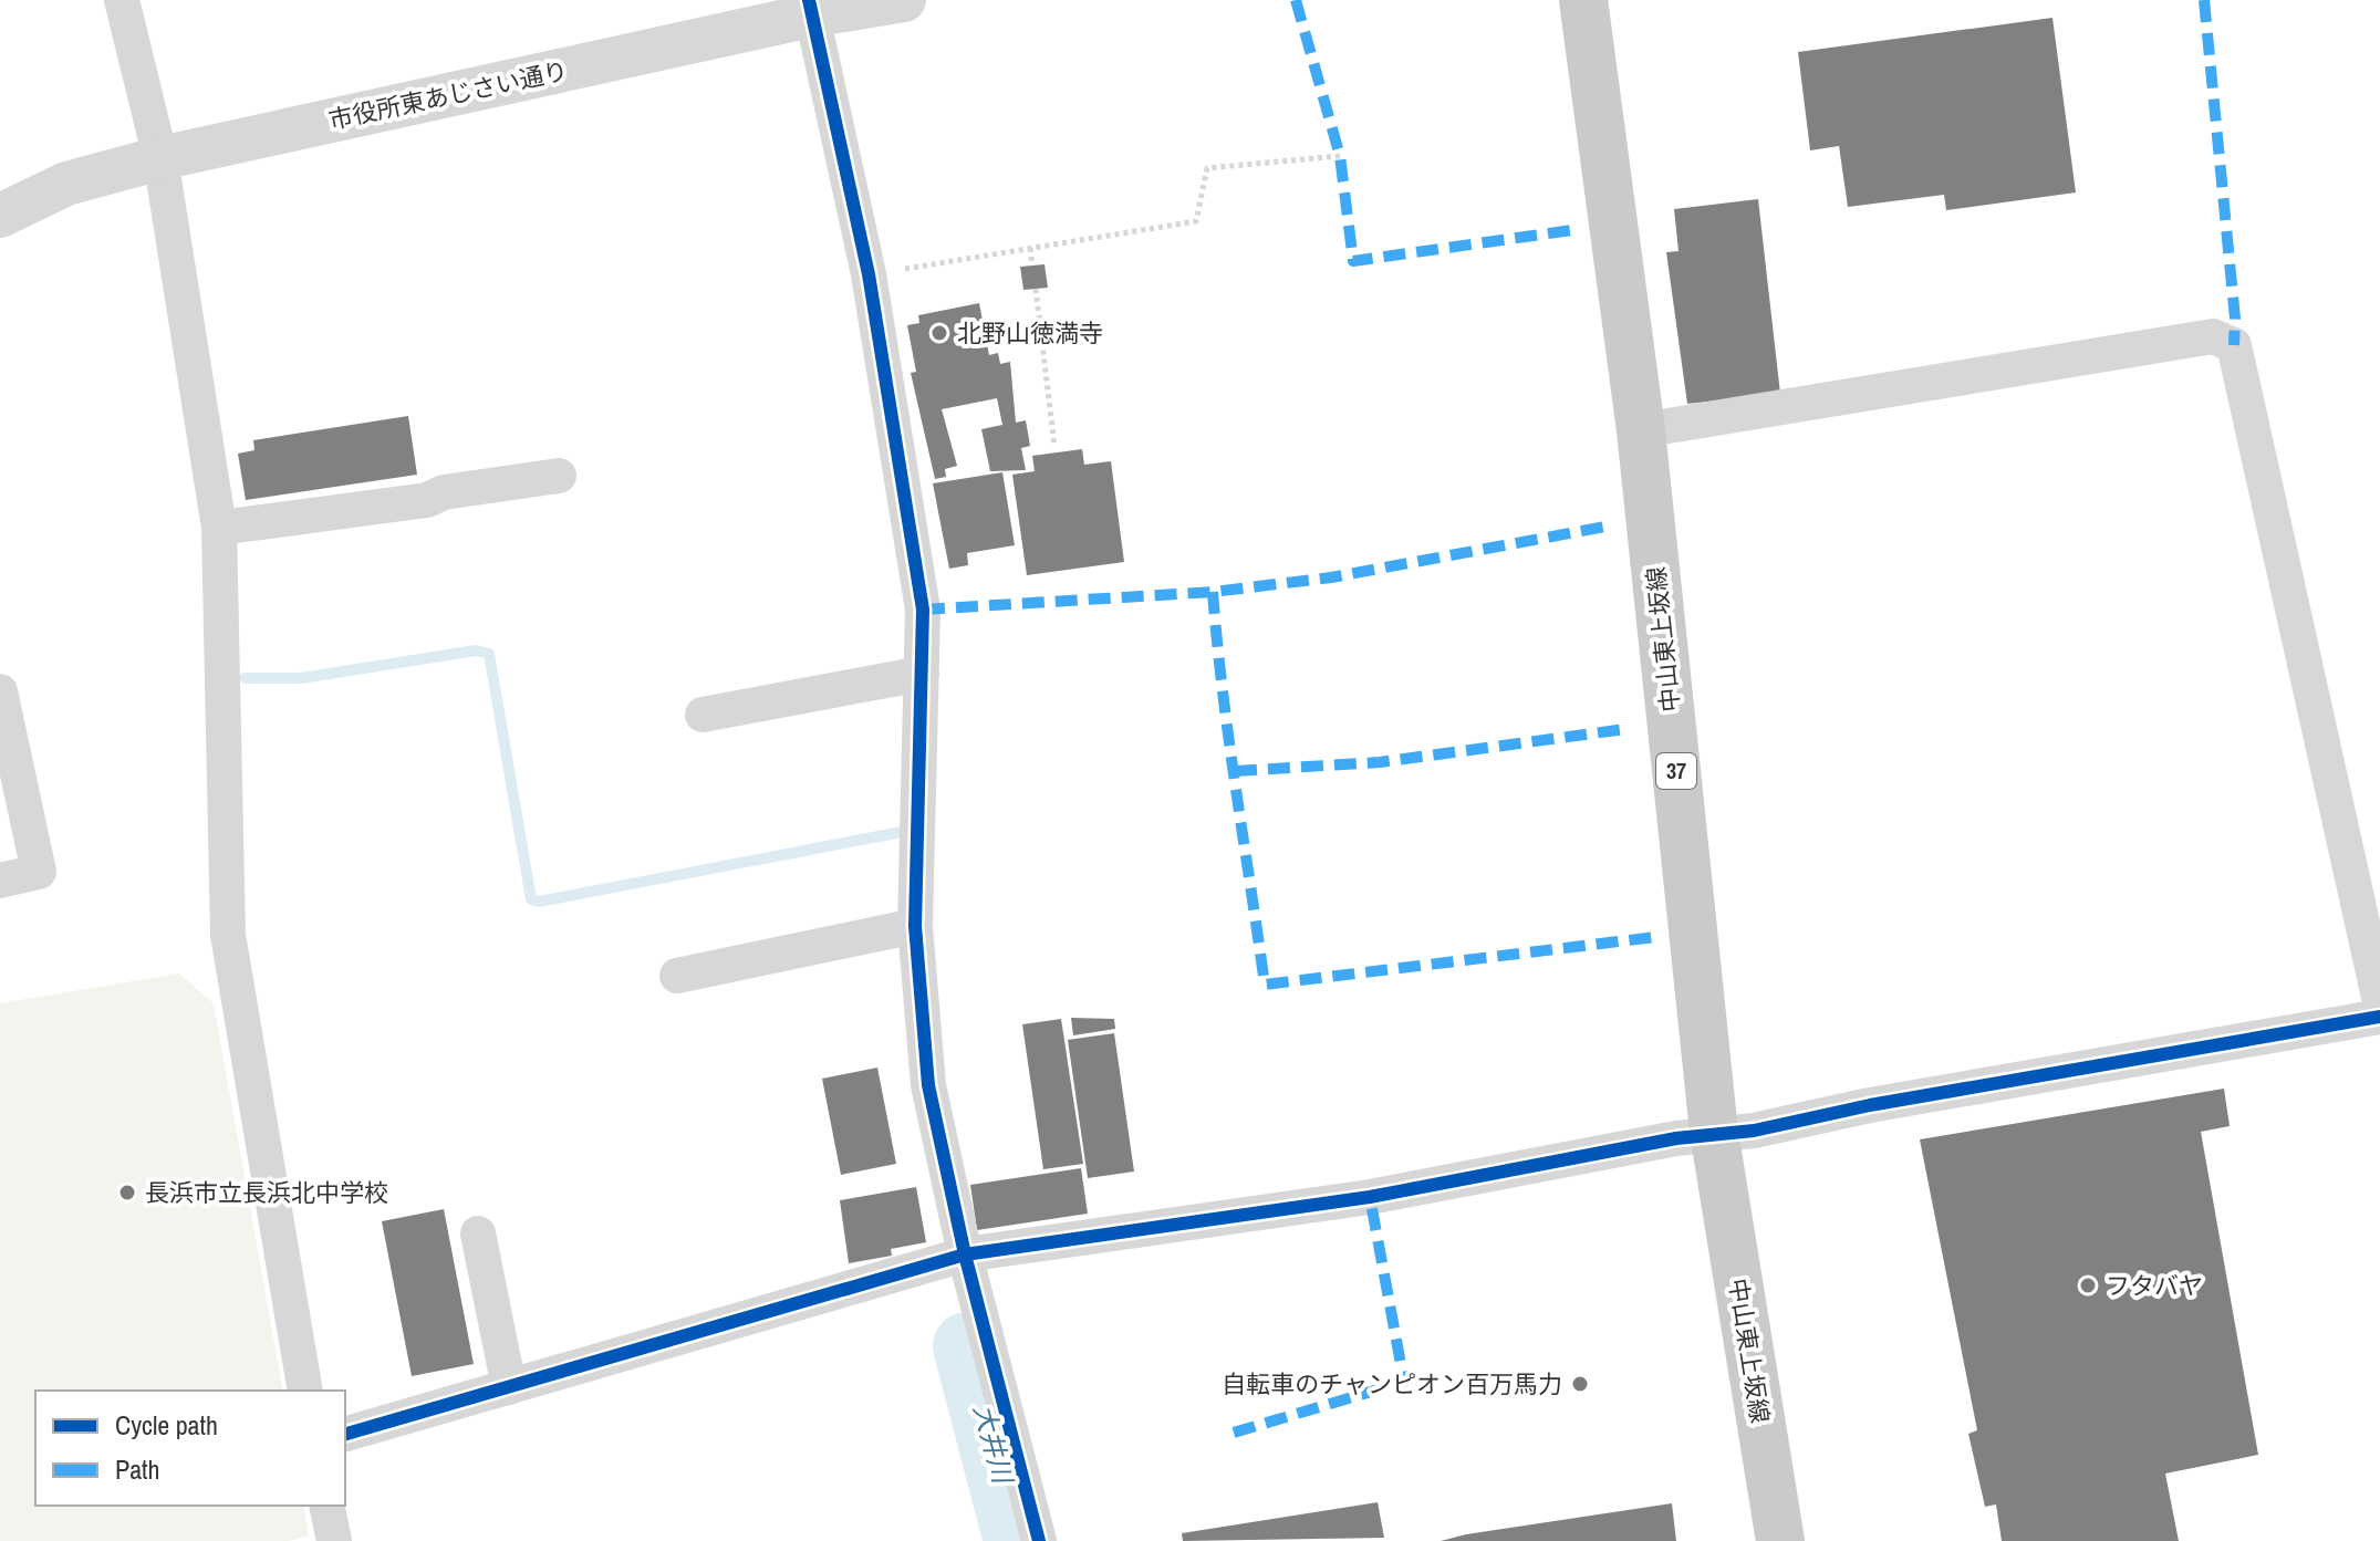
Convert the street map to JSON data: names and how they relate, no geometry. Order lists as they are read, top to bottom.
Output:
{
  "streets": {
    "main road": ["中山東上坂線", "37"],
    "street": ["市役所東あじさい通り"]
  },
  "water": ["大井川"],
  "places": [
    "北野山徳満寺",
    "長浜市立長浜北中学校",
    "フタバヤ",
    "自転車のチャンピオン百万馬力"
  ],
  "legend": ["Cycle path", "Path"]
}
